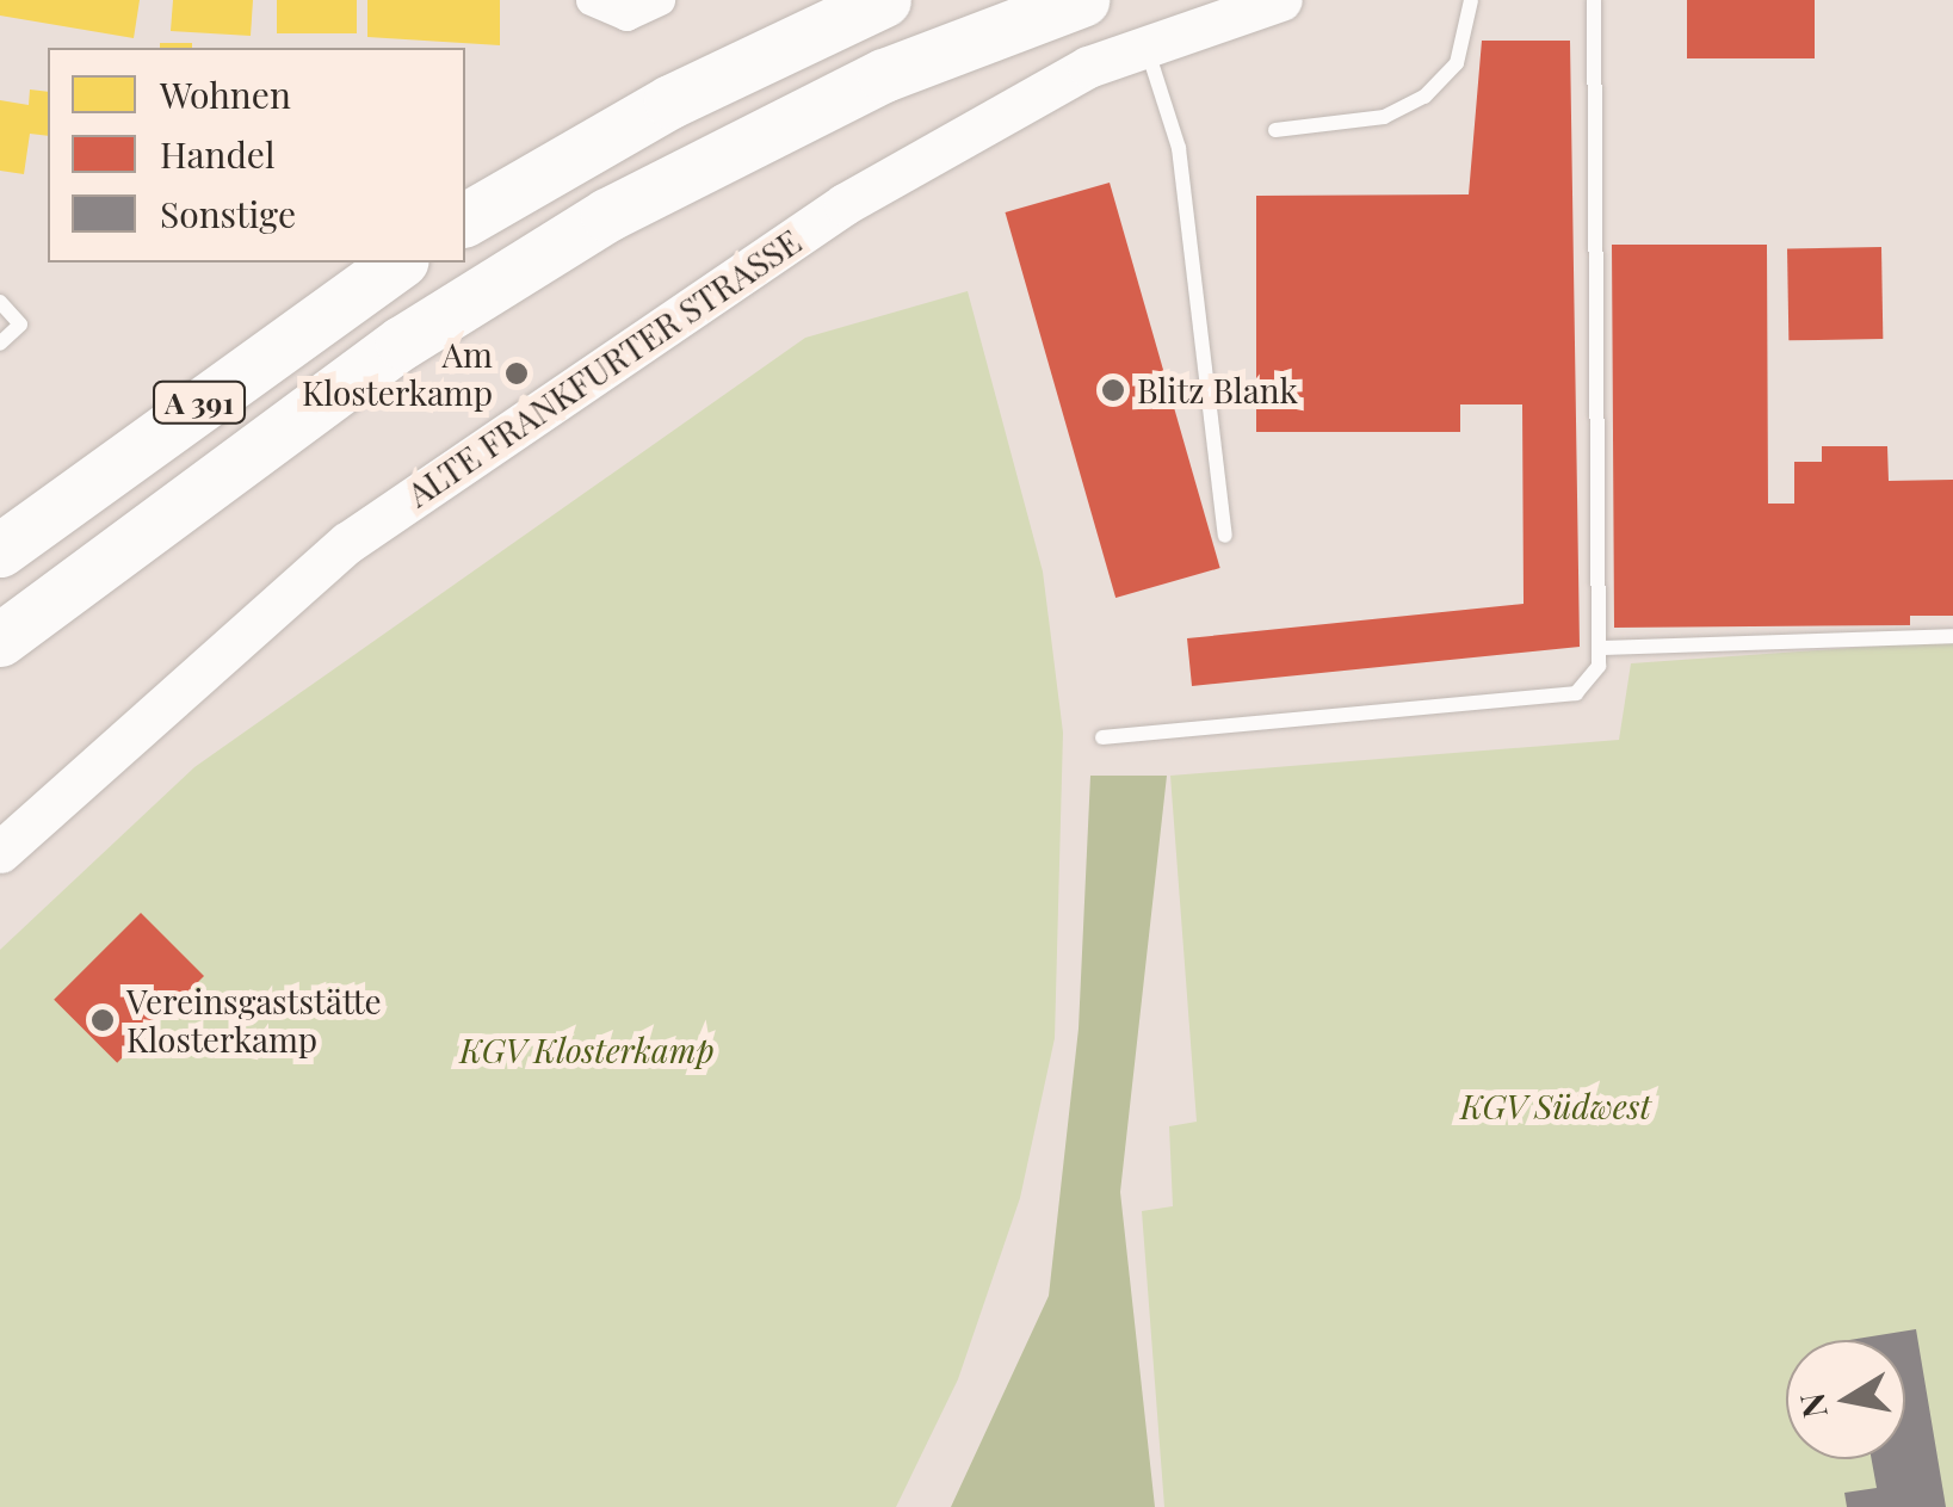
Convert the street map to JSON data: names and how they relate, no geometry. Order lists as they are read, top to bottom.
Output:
{
  "streets": {
    "highway": ["A 391"],
    "street": ["ALTE FRANKFURTER STRASSE"]
  },
  "parks": ["KGV Klosterkamp", "KGV Südwest"],
  "places": ["Am Klosterkamp", "Blitz Blank", "Vereinsgaststätte Klosterkamp"],
  "legend": ["Wohnen", "Handel", "Sonstige"],
  "north": "left"
}
